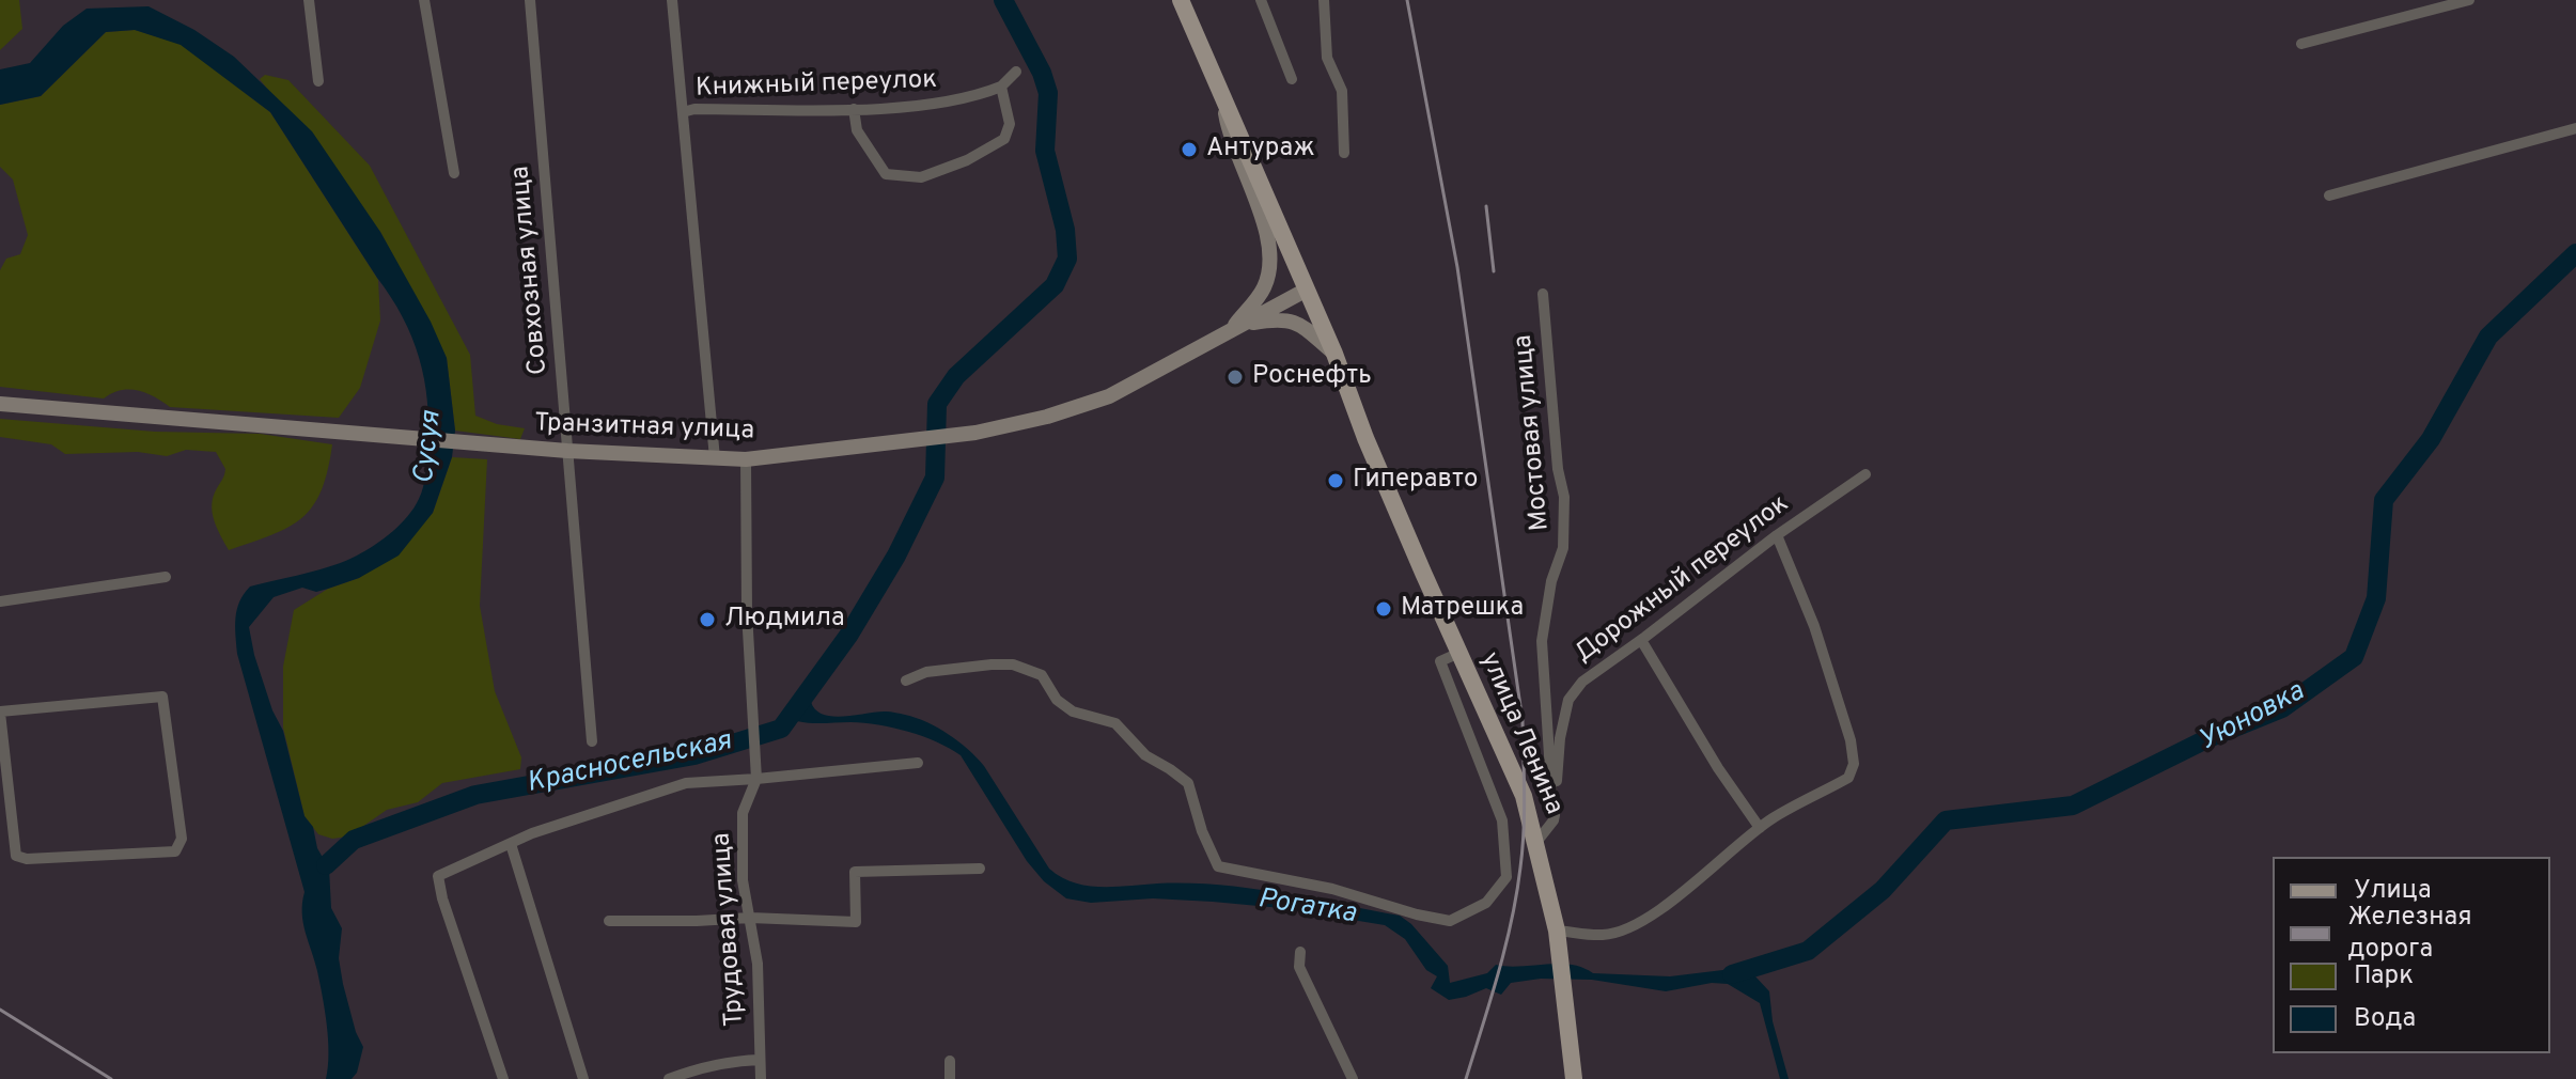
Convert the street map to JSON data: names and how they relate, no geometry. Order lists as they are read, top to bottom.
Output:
{
  "streets": {
    "main road": ["Транзитная улица", "улица Ленина"],
    "street": [
      "Книжный переулок",
      "Совхозная улица",
      "Мостовая улица",
      "Дорожный переулок",
      "Трудовая улица"
    ]
  },
  "crossings": [
    ["Совхозная улица", "Транзитная улица"],
    ["Транзитная улица", "улица Ленина"],
    ["Мостовая улица", "Дорожный переулок"]
  ],
  "water": [
    "Сусуя",
    "Уюновка",
    "Красносельская",
    "Рогатка"
  ],
  "places": [
    "Антураж",
    "Роснефть",
    "Гиперавто",
    "Матрешка",
    "Людмила"
  ],
  "legend": [
    "Улица",
    "Железная дорога",
    "Парк",
    "Вода"
  ]
}
